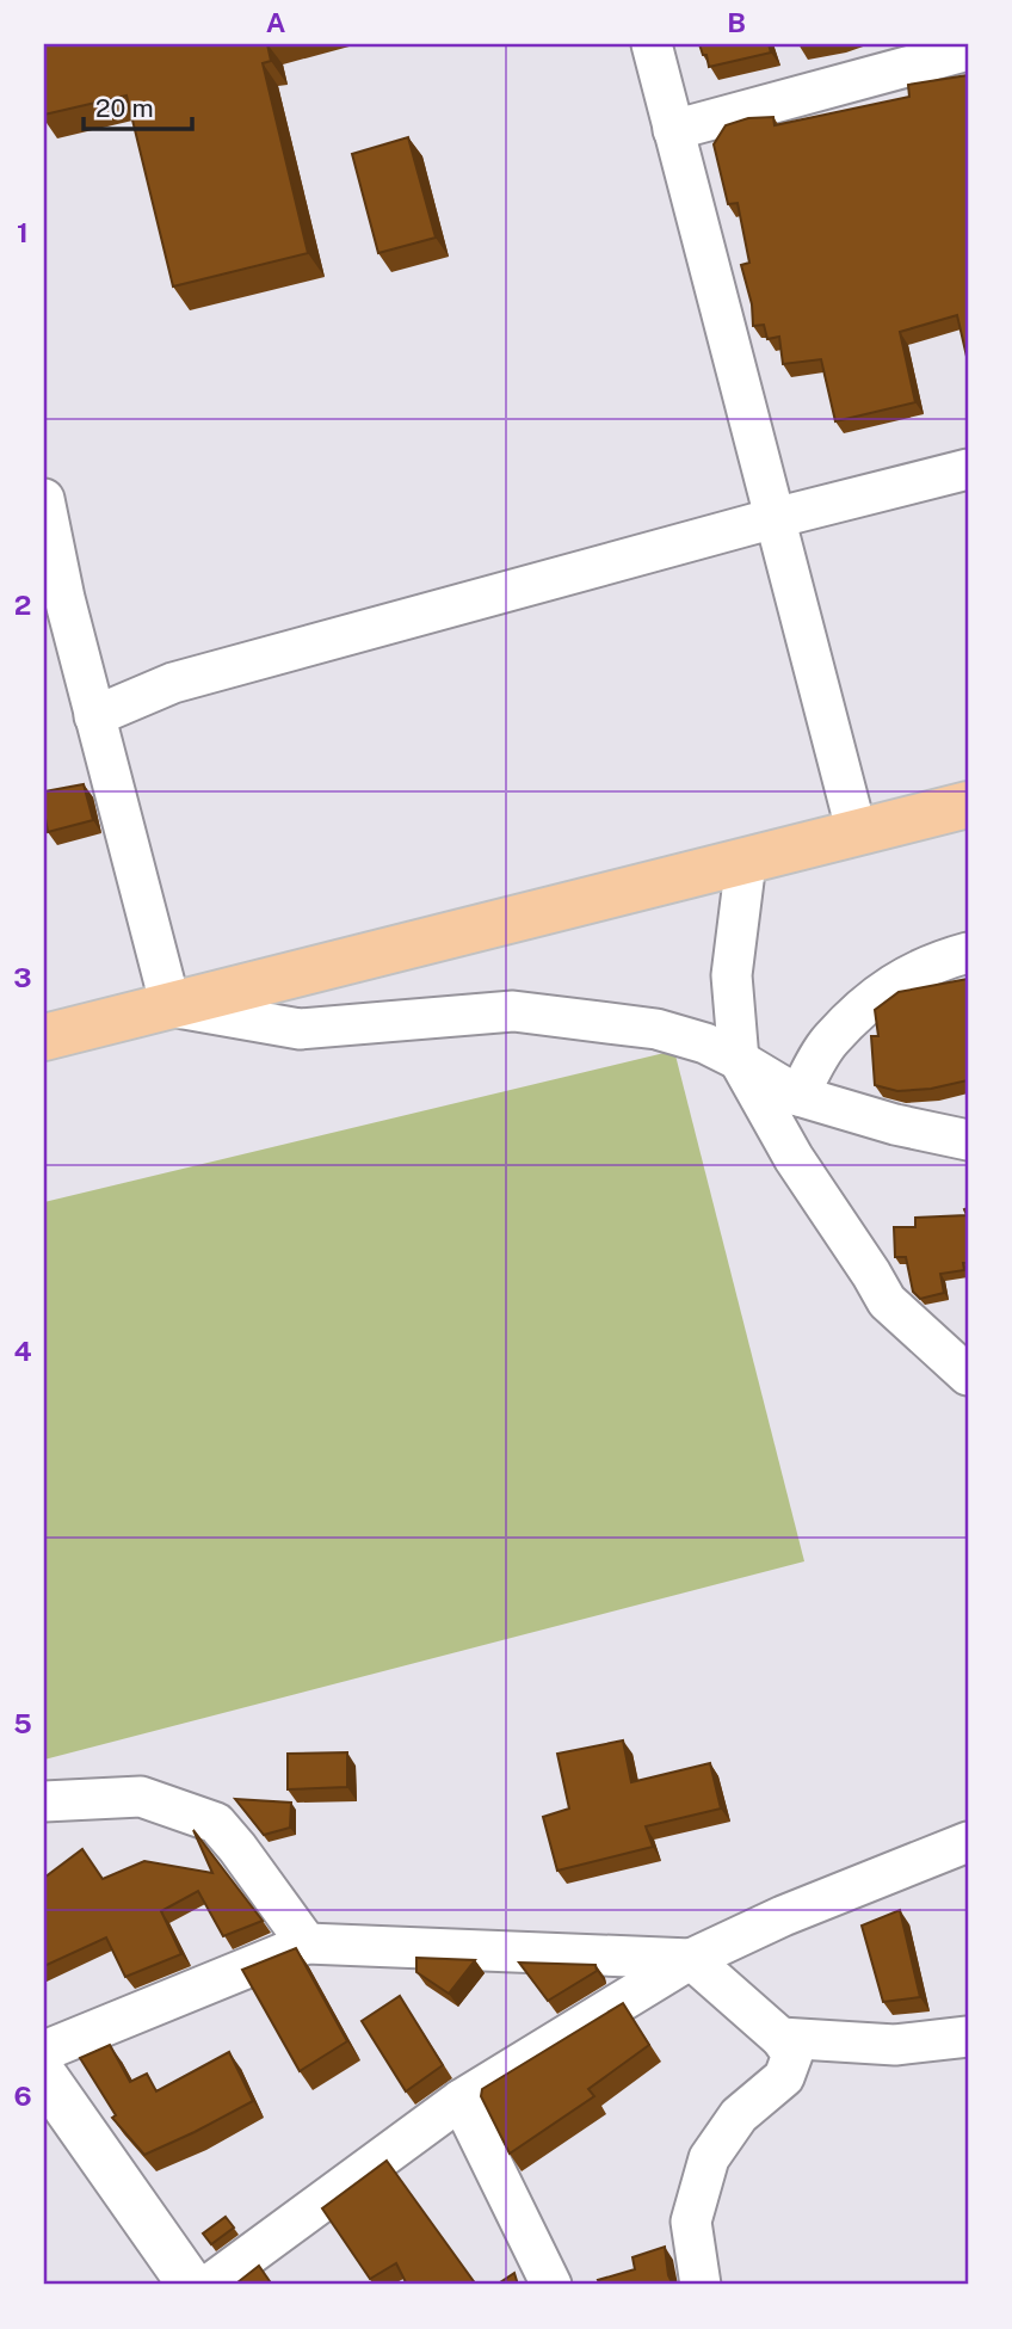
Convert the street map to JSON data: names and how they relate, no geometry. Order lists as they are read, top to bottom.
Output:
{
  "scale_bar": "20 m",
  "grid": {
    "columns": ["A", "B"],
    "rows": [
      "1",
      "2",
      "3",
      "4",
      "5",
      "6"
    ]
  }
}
